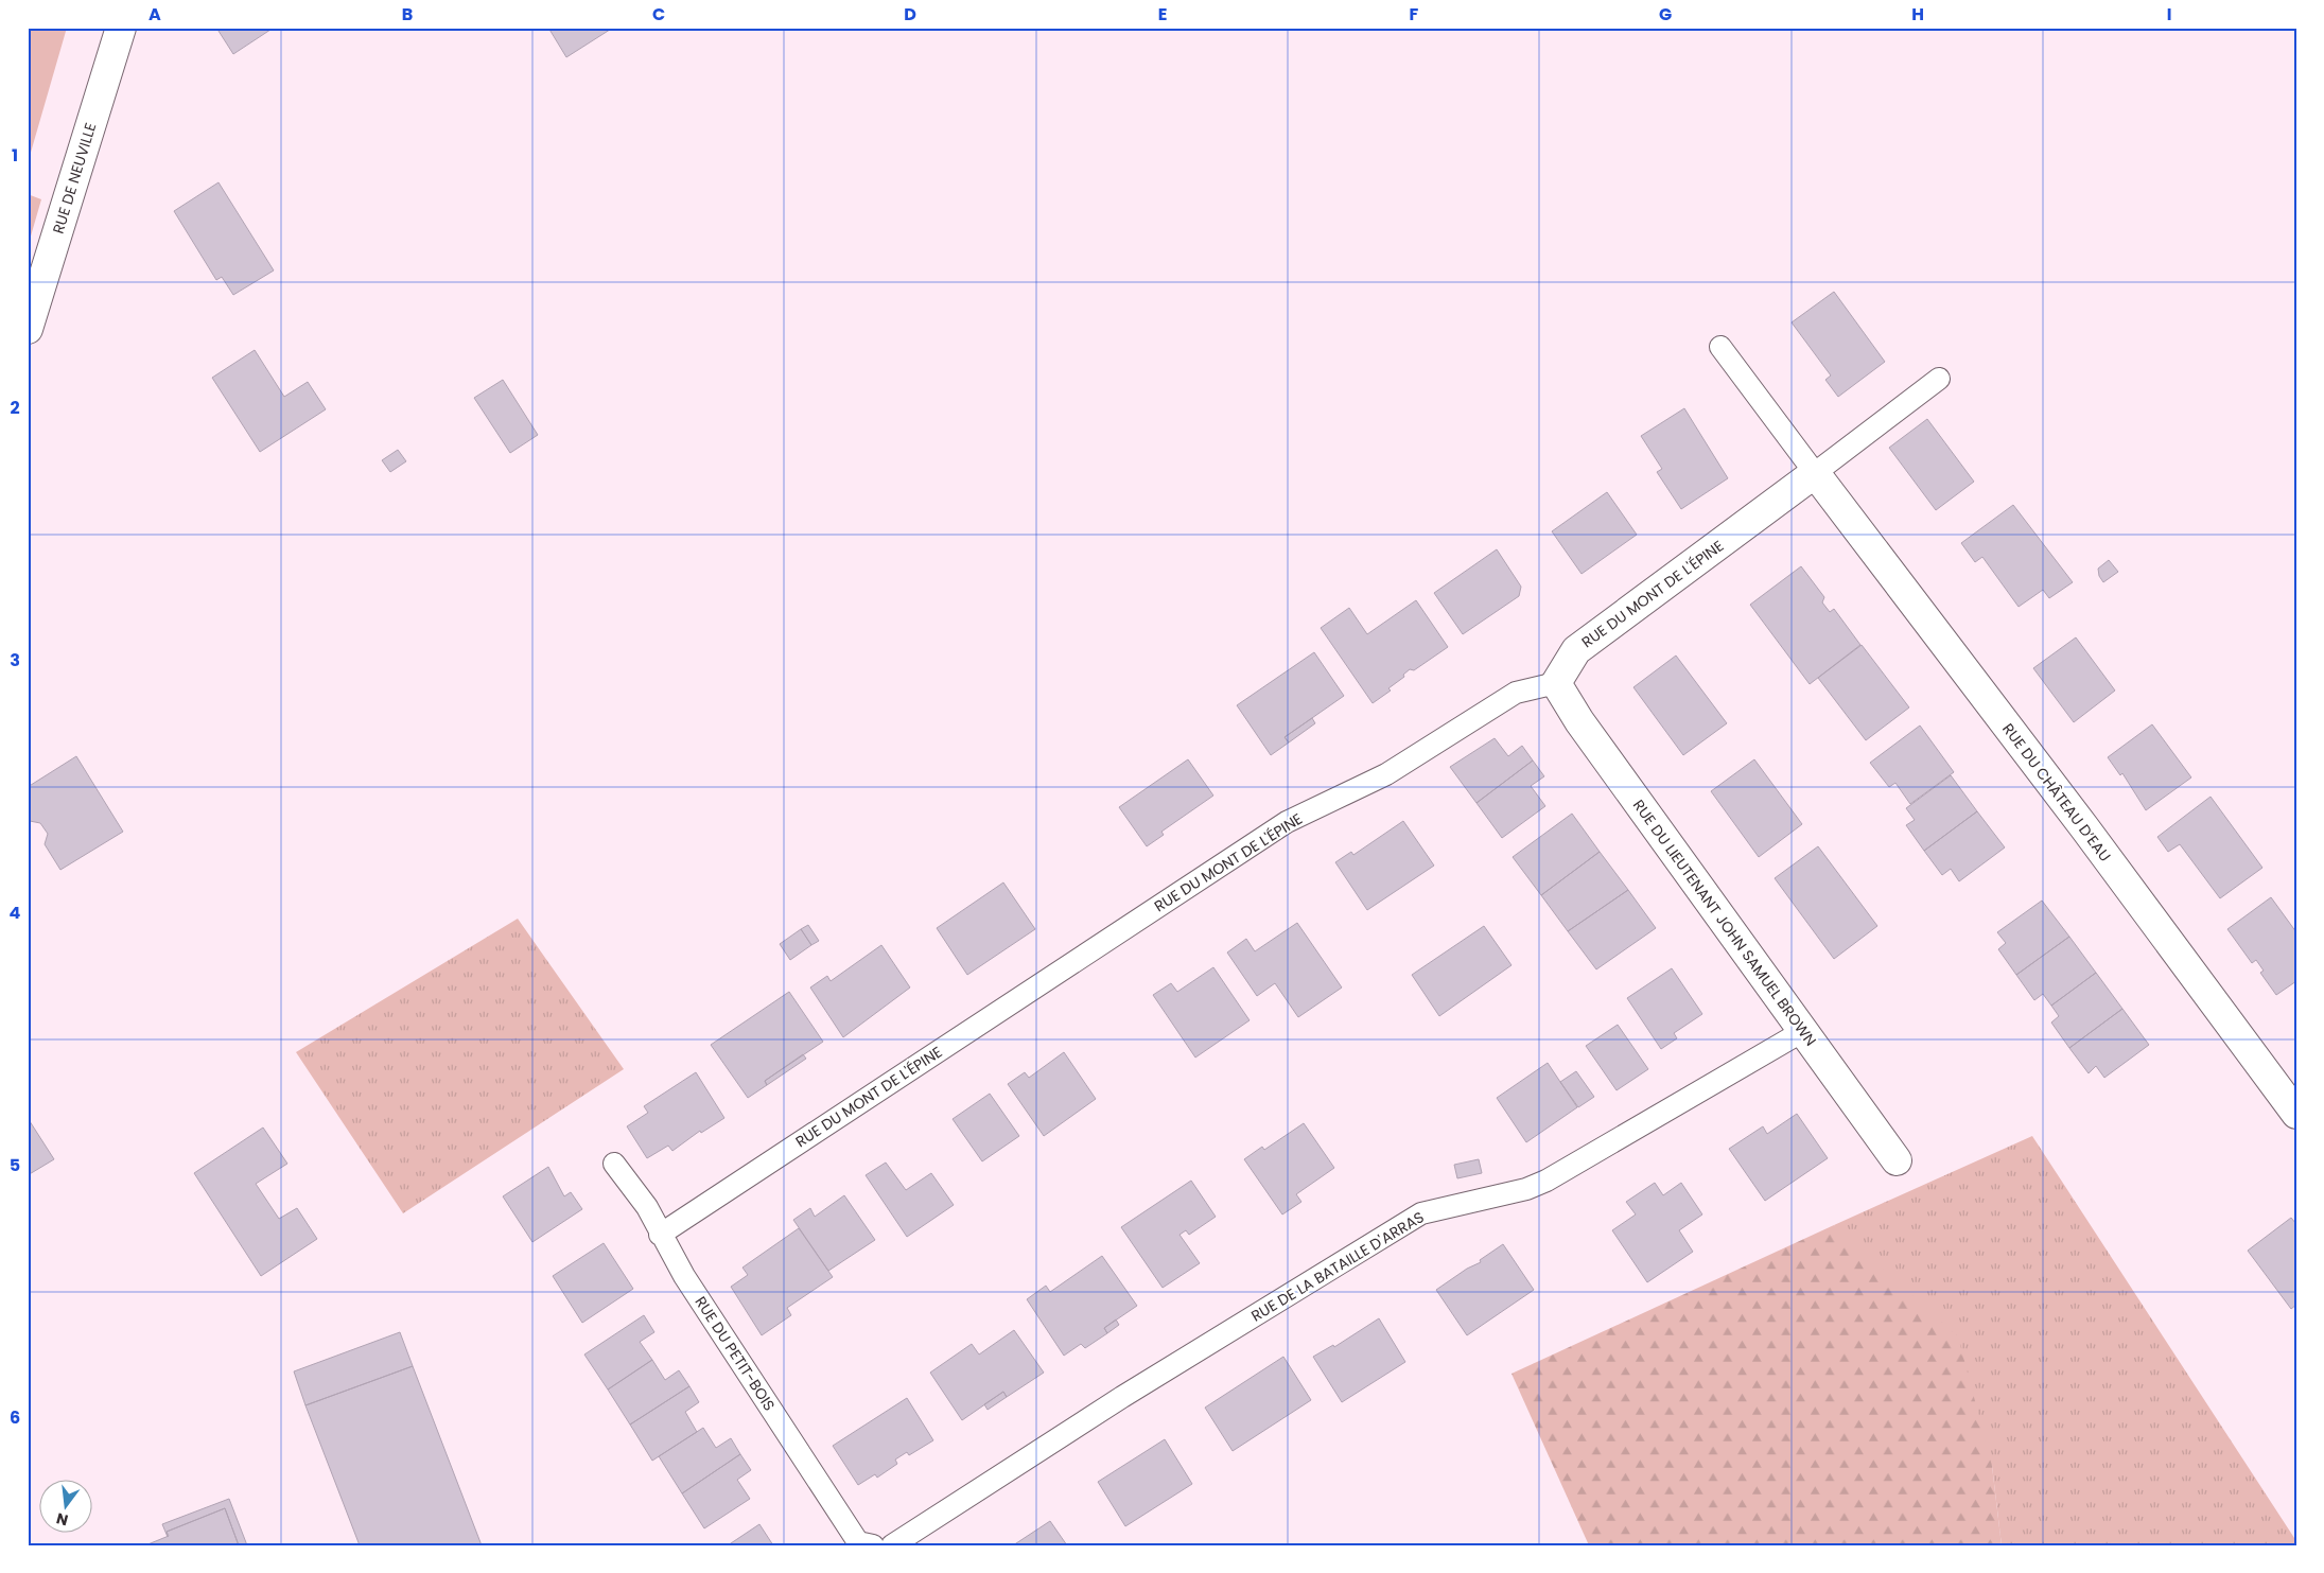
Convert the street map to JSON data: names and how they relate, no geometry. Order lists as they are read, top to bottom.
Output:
{
  "streets": {
    "street": [
      "RUE DE NEUVILLE",
      "RUE DU MONT DE L'ÉPINE",
      "RUE DU CHÂTEAU D’EAU",
      "RUE DU LIEUTENANT JOHN SAMUEL BROWN"
    ],
    "lane": ["RUE DE LA BATAILLE D'ARRAS", "RUE DU PETIT-BOIS"]
  },
  "crossings": [
    ["RUE DU MONT DE L'ÉPINE", "RUE DU CHÂTEAU D’EAU"],
    ["RUE DU MONT DE L'ÉPINE", "RUE DU LIEUTENANT JOHN SAMUEL BROWN"],
    ["RUE DU MONT DE L'ÉPINE", "RUE DU PETIT-BOIS"],
    ["RUE DU LIEUTENANT JOHN SAMUEL BROWN", "RUE DE LA BATAILLE D'ARRAS"]
  ],
  "north": "bottom",
  "grid": {
    "columns": [
      "A",
      "B",
      "C",
      "D",
      "E",
      "F",
      "G",
      "H",
      "I"
    ],
    "rows": [
      "1",
      "2",
      "3",
      "4",
      "5",
      "6"
    ]
  }
}
